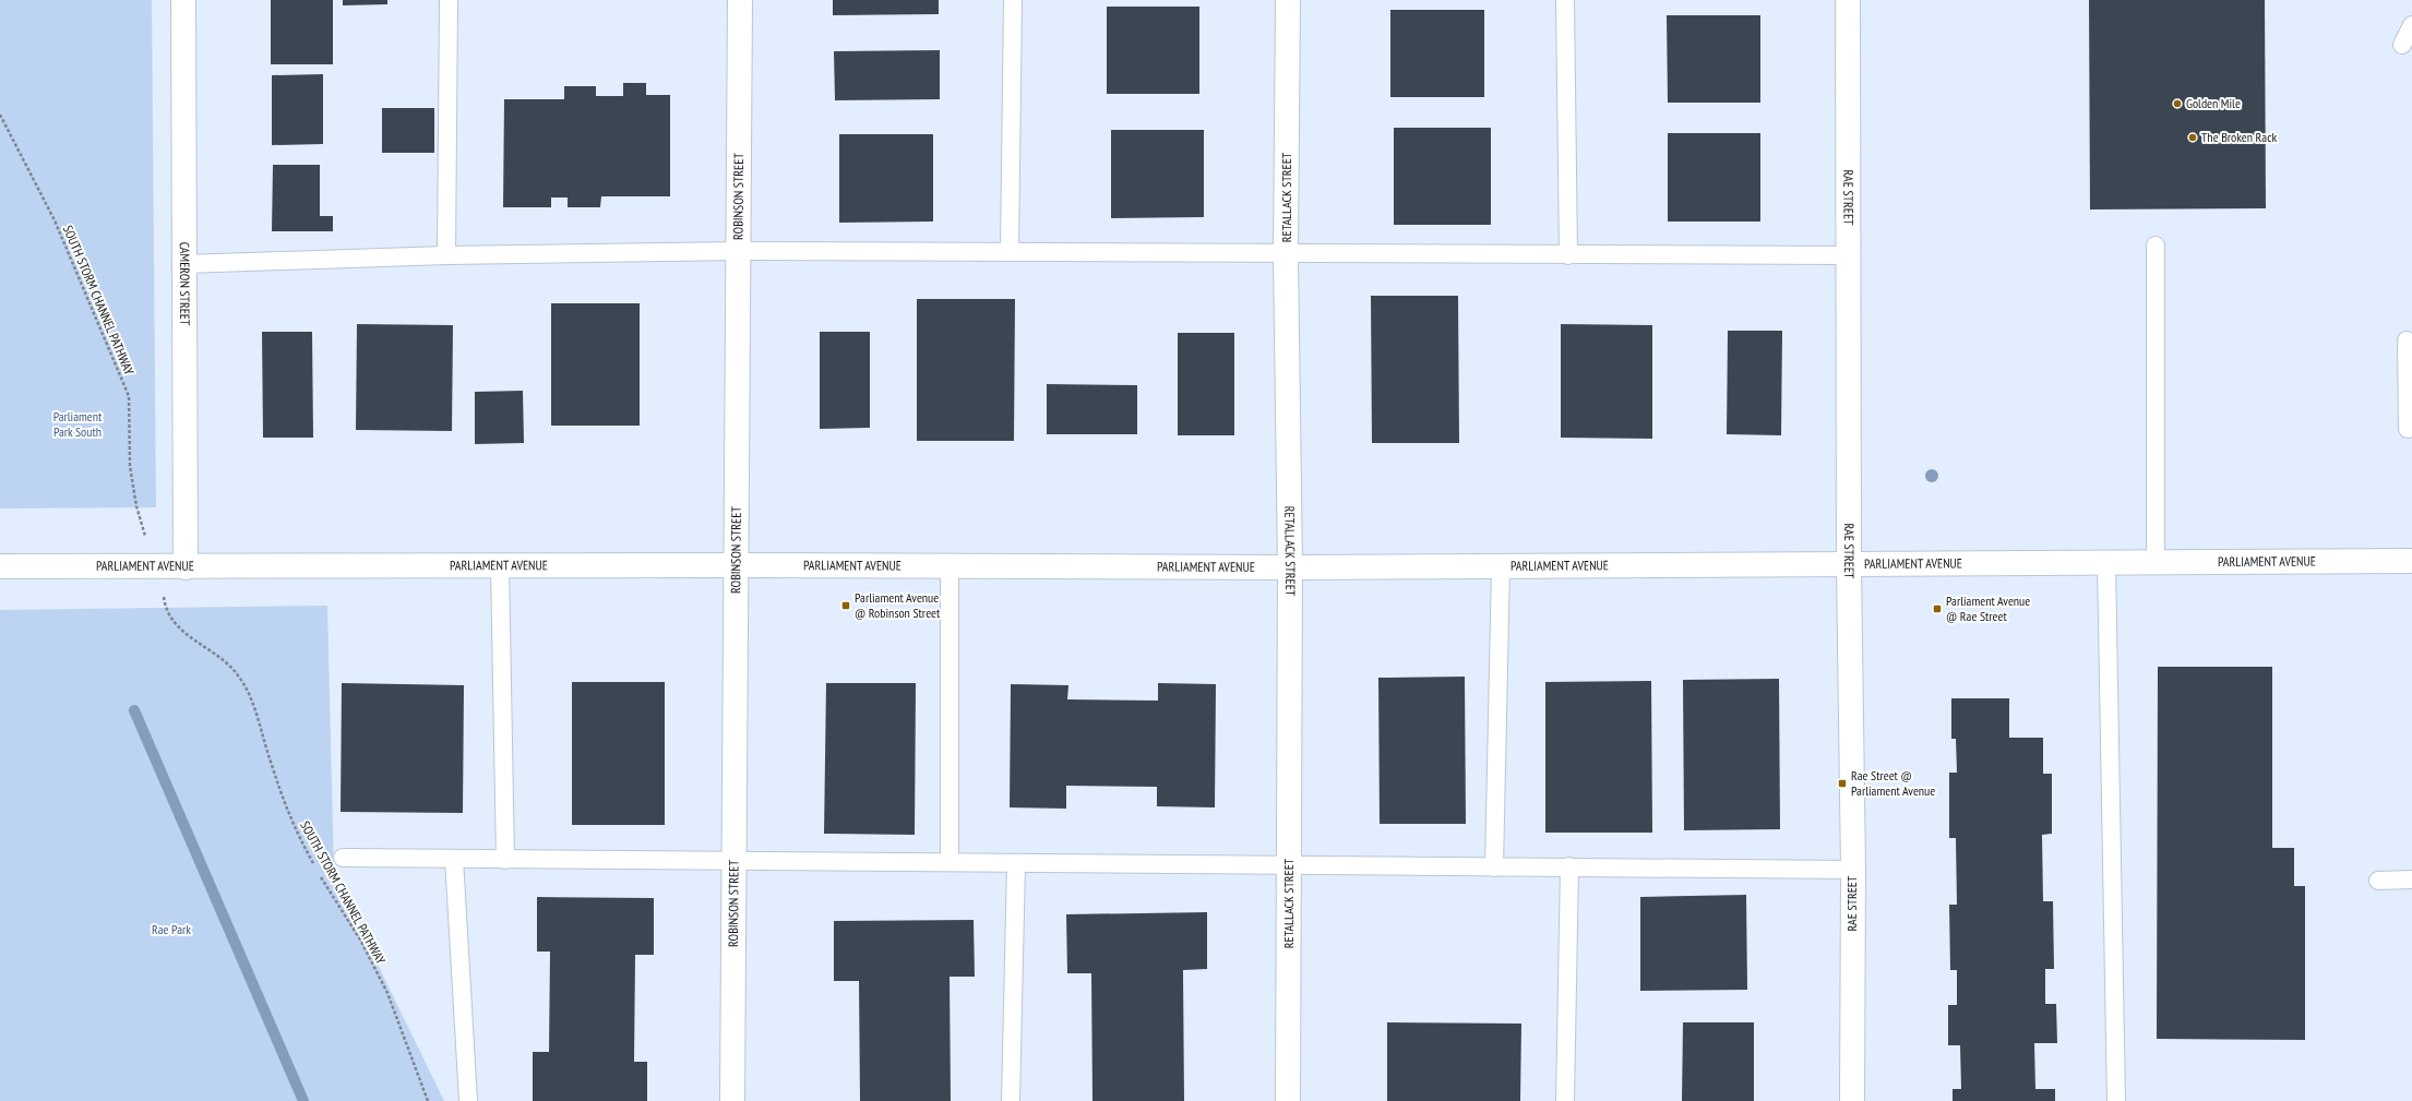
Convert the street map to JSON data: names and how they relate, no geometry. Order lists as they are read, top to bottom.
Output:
{
  "streets": {
    "street": [
      "ROBINSON STREET",
      "RETALLACK STREET",
      "RAE STREET",
      "CAMERON STREET",
      "PARLIAMENT AVENUE"
    ],
    "path": ["SOUTH STORM CHANNEL PATHWAY"]
  },
  "crossings": [
    ["ROBINSON STREET", "PARLIAMENT AVENUE"],
    ["RETALLACK STREET", "PARLIAMENT AVENUE"],
    ["RAE STREET", "PARLIAMENT AVENUE"],
    ["CAMERON STREET", "PARLIAMENT AVENUE"]
  ],
  "parks": ["Parliament Park South", "Rae Park"],
  "places": {
    "other": ["Golden Mile", "The Broken Rack"],
    "transit": ["Parliament Avenue @ Robinson Street", "Parliament Avenue @ Rae Street", "Rae Street @ Parliament Avenue"]
  }
}
